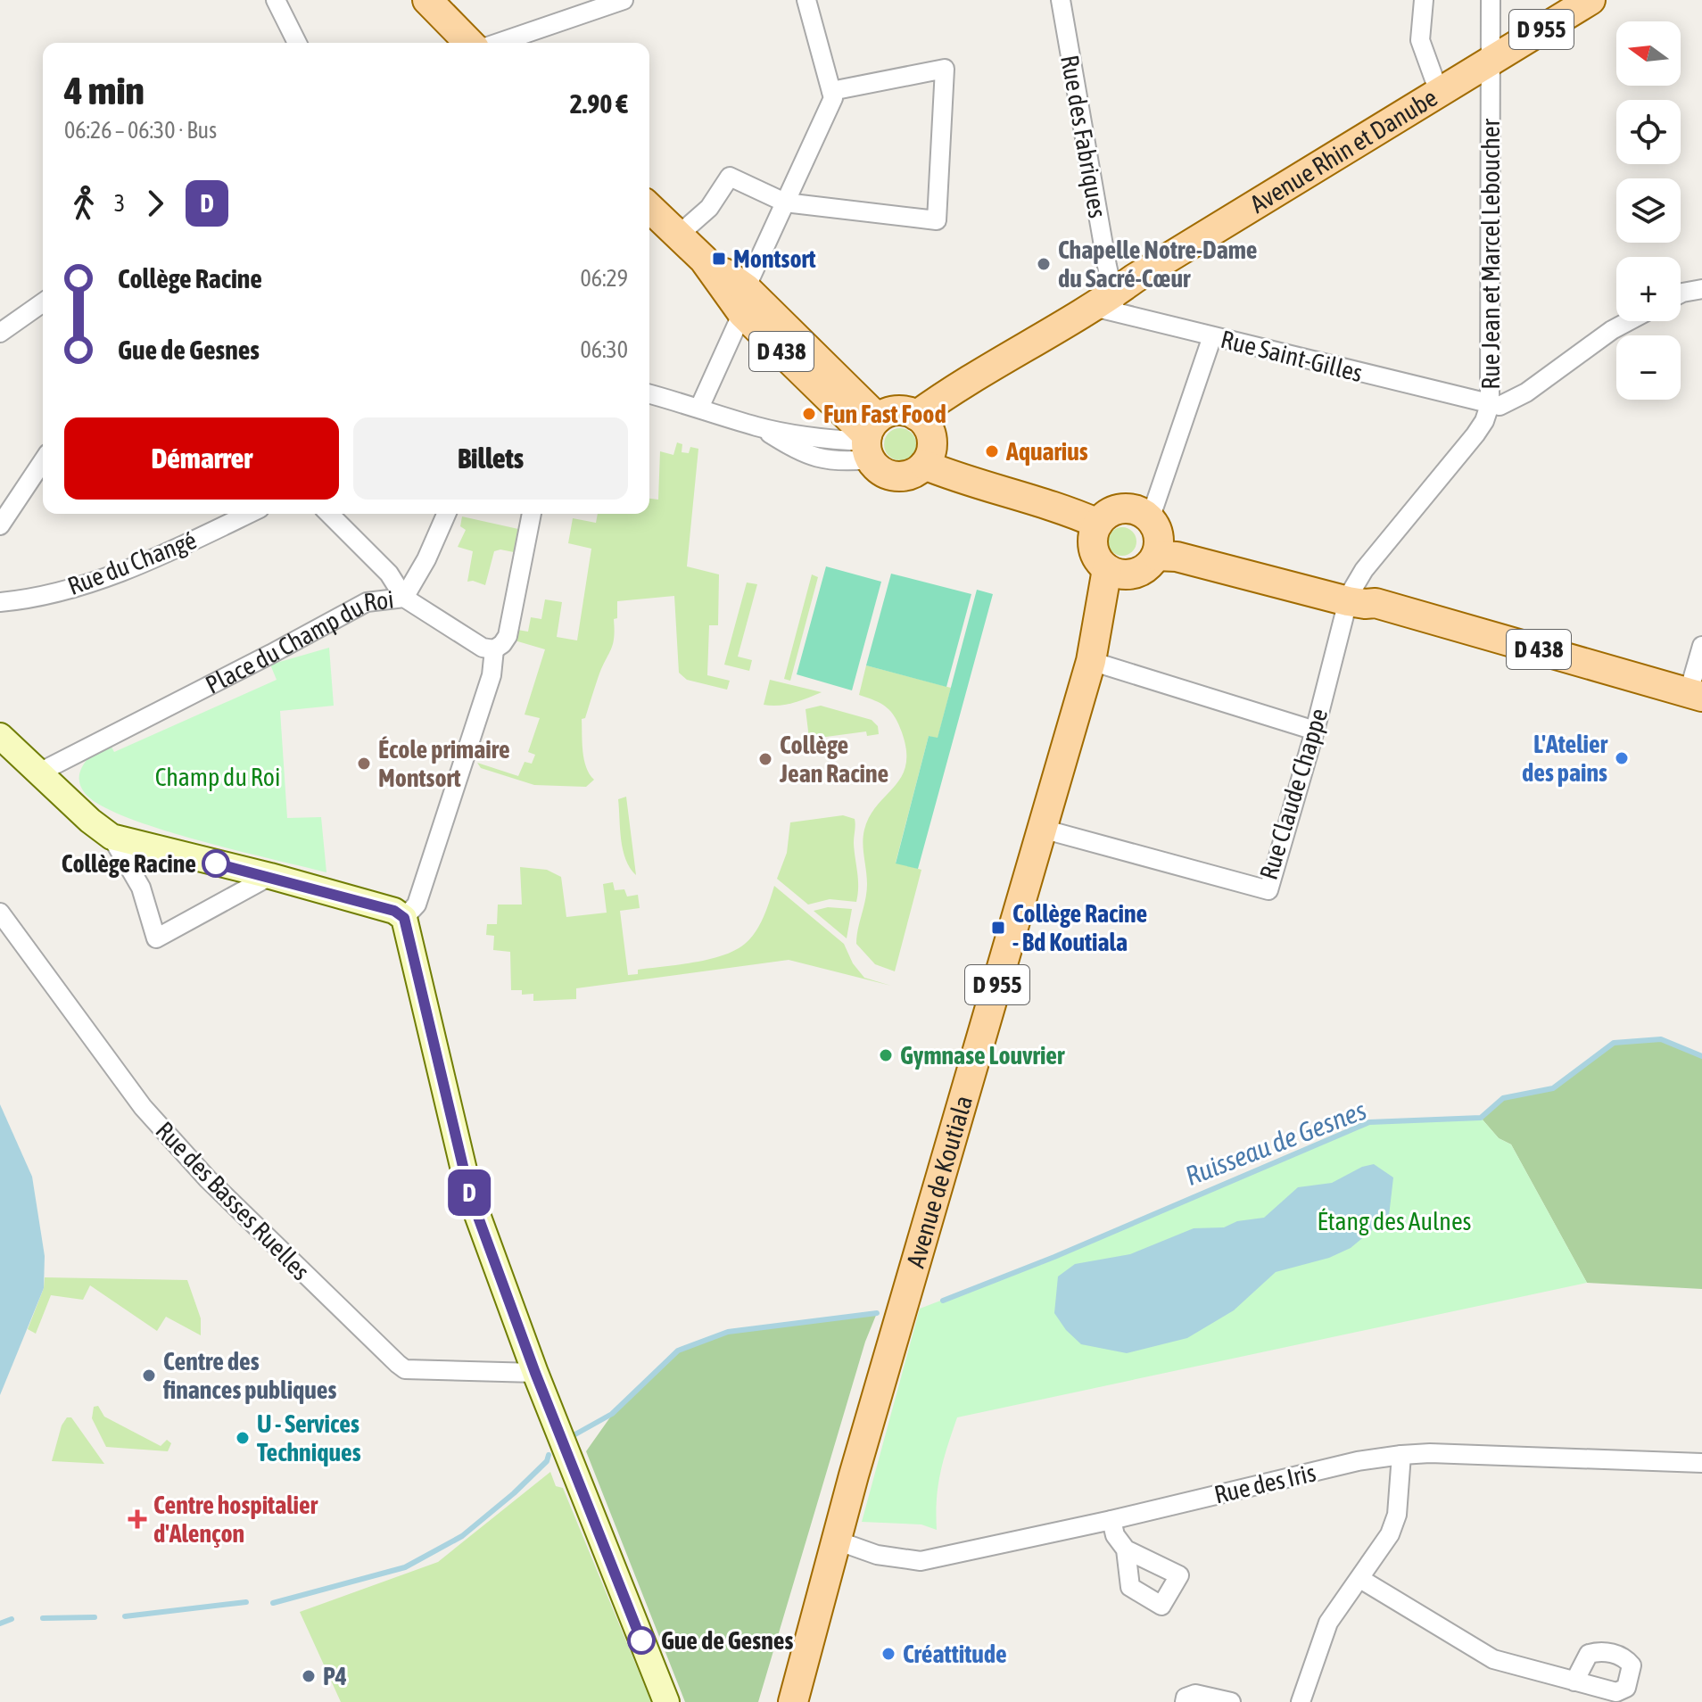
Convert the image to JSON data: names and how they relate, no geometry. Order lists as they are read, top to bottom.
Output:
{
  "streets": {
    "main road": [
      "D 955",
      "Avenue Rhin et Danube",
      "D 438",
      "Avenue de Koutiala"
    ],
    "street": [
      "Rue des Fabriques",
      "Rue Jean et Marcel Leboucher",
      "Rue Saint-Gilles",
      "Rue du Changé",
      "Place du Champ du Roi",
      "Rue Claude Chappe",
      "Rue des Basses Ruelles",
      "Rue des Iris"
    ]
  },
  "crossings": [
    ["Rue des Fabriques", "Avenue Rhin et Danube"],
    ["Rue des Fabriques", "Rue Saint-Gilles"],
    ["Avenue Rhin et Danube", "Rue Jean et Marcel Leboucher"],
    ["Avenue Rhin et Danube", "D 438"],
    ["Avenue Rhin et Danube", "Rue Saint-Gilles"],
    ["Rue Jean et Marcel Leboucher", "D 438"],
    ["Rue Jean et Marcel Leboucher", "Rue Saint-Gilles"],
    ["Rue Jean et Marcel Leboucher", "Rue Claude Chappe"],
    ["D 438", "Rue Claude Chappe"],
    ["D 438", "Avenue de Koutiala"],
    ["Rue Claude Chappe", "Avenue de Koutiala"],
    ["Avenue de Koutiala", "Rue des Iris"]
  ],
  "water": ["Ruisseau de Gesnes"],
  "parks": ["Champ du Roi", "Étang des Aulnes"],
  "places": {
    "transit": ["Montsort", "Collège Racine - Bd Koutiala"],
    "other": [
      "Chapelle Notre-Dame du Sacré-Cœur",
      "Fun Fast Food",
      "Aquarius",
      "L'Atelier des pains",
      "Collège Jean Racine",
      "École primaire Montsort",
      "Collège Racine",
      "Gymnase Louvrier",
      "Centre des finances publiques",
      "U - Services Techniques",
      "Gue de Gesnes",
      "Créattitude",
      "P4"
    ],
    "health": ["Centre hospitalier d'Alençon"]
  },
  "lines": ["bus line D"],
  "north": "left",
  "page": {
    "on_map": "D",
    "map_buttons": ["+", "−"],
    "heading": ["4 min", "06:26 – 06:30 · Bus", "2.90 €"],
    "legs": ["3", "D"],
    "list": [
      {
        "name": "Collège Racine",
        "value": "06:29"
      },
      {
        "name": "Gue de Gesnes",
        "value": "06:30"
      }
    ],
    "buttons": ["Démarrer", "Billets"]
  }
}
